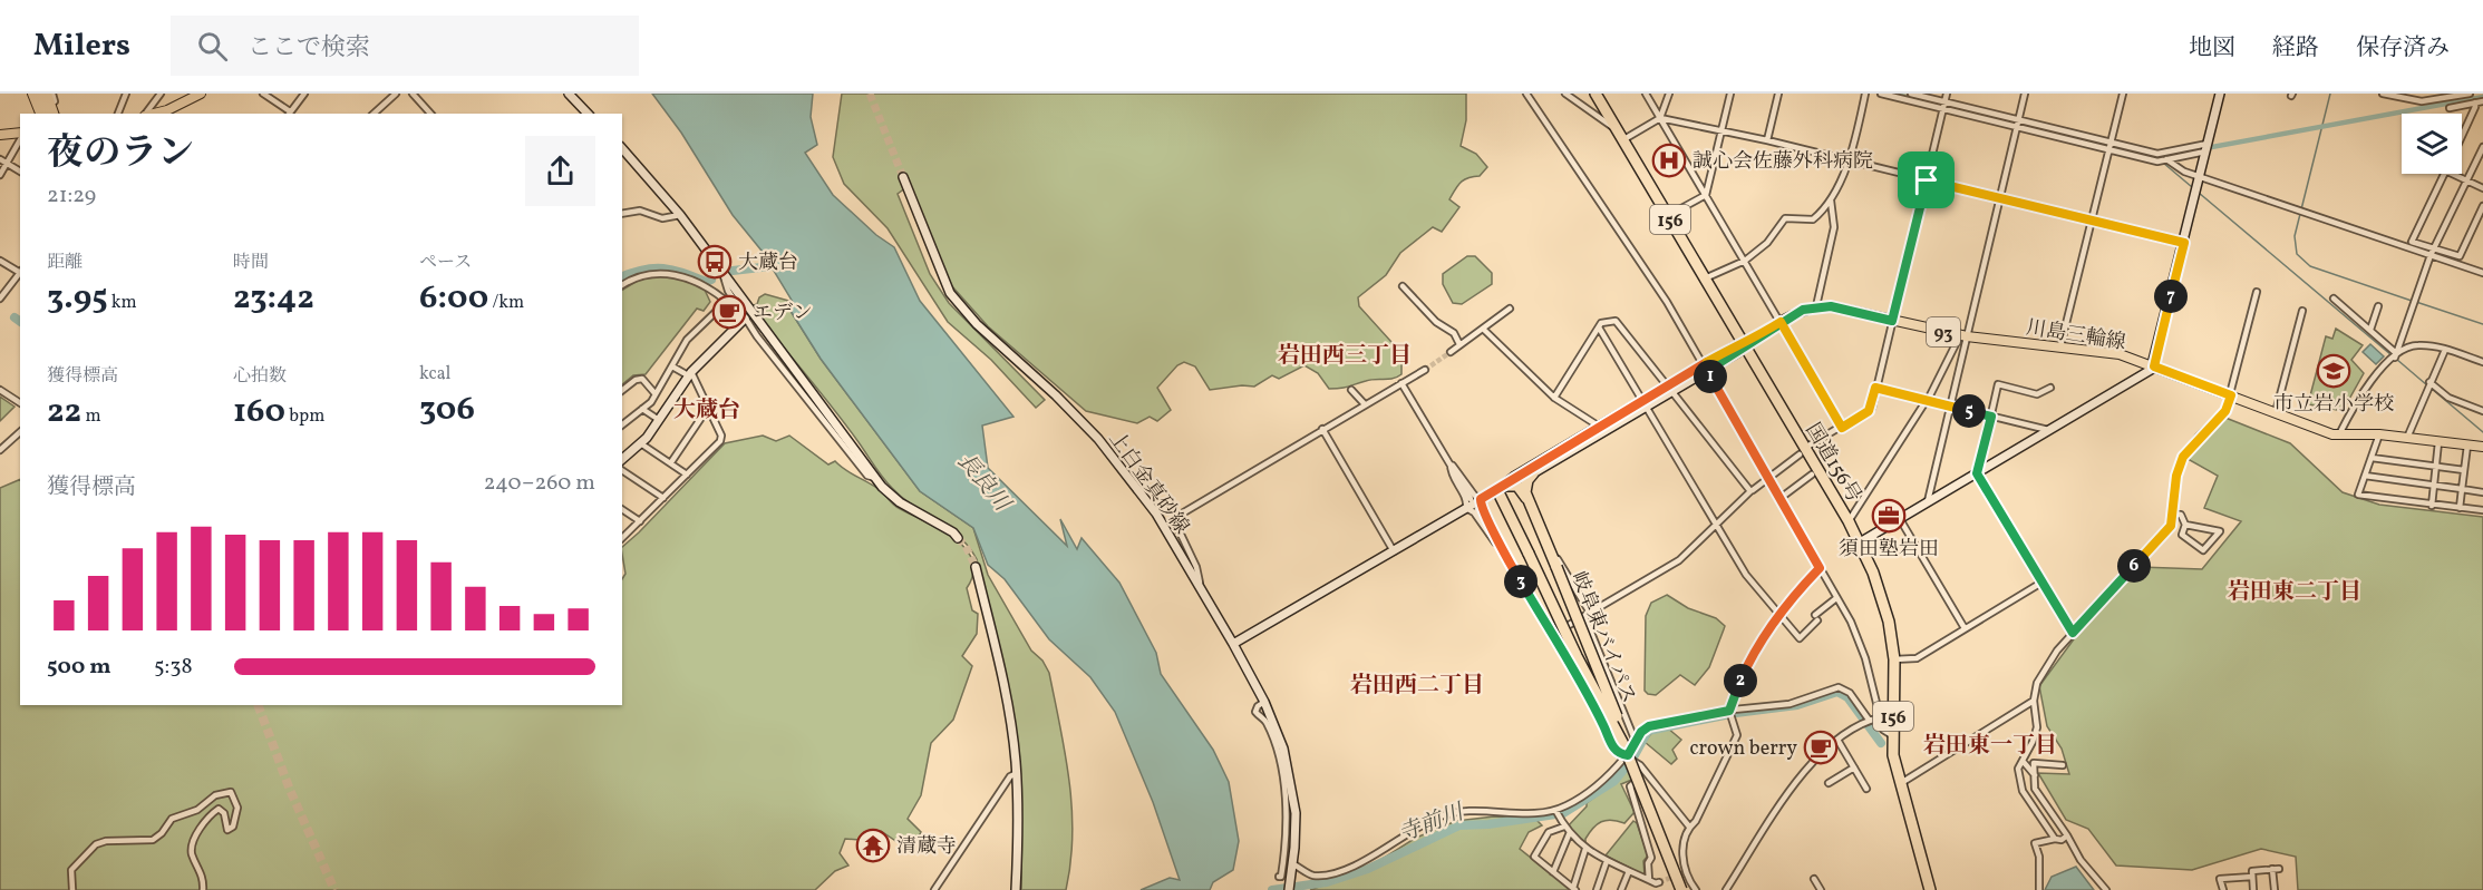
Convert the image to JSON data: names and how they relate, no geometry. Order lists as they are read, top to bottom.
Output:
{
  "streets": {
    "highway": ["156", "国道156号", "岐阜東バイパス"],
    "main road": ["93", "川島三輪線"],
    "street": ["上白金真砂線"]
  },
  "districts": [
    "岩田西三丁目",
    "大蔵台",
    "岩田東二丁目",
    "岩田西二丁目",
    "岩田東一丁目"
  ],
  "water": ["長良川", "寺前川"],
  "places": {
    "hospital": ["誠心会佐藤外科病院"],
    "bus stop": ["大蔵台"],
    "cafe": ["エデン", "crown berry"],
    "school or university": ["市立岩小学校"],
    "office": ["須田塾岩田"],
    "temple": ["清蔵寺"]
  },
  "page": {
    "header": "Milers",
    "search": "ここで検索",
    "nav": ["地図", "経路", "保存済み"],
    "heading": ["夜のラン", "21:29"],
    "stats": [
      ["距離", "3.95 km"],
      ["時間", "23:42"],
      ["ペース", "6:00 /km"],
      ["獲得標高", "22 m"],
      ["心拍数", "160 bpm"],
      ["kcal", "306"]
    ],
    "pins": [
      "7",
      "1",
      "5",
      "6",
      "3",
      "2"
    ],
    "chart": ["獲得標高", "240–260 m"],
    "list": [
      {
        "name": "500 m",
        "note": "5:38"
      }
    ]
  }
}
